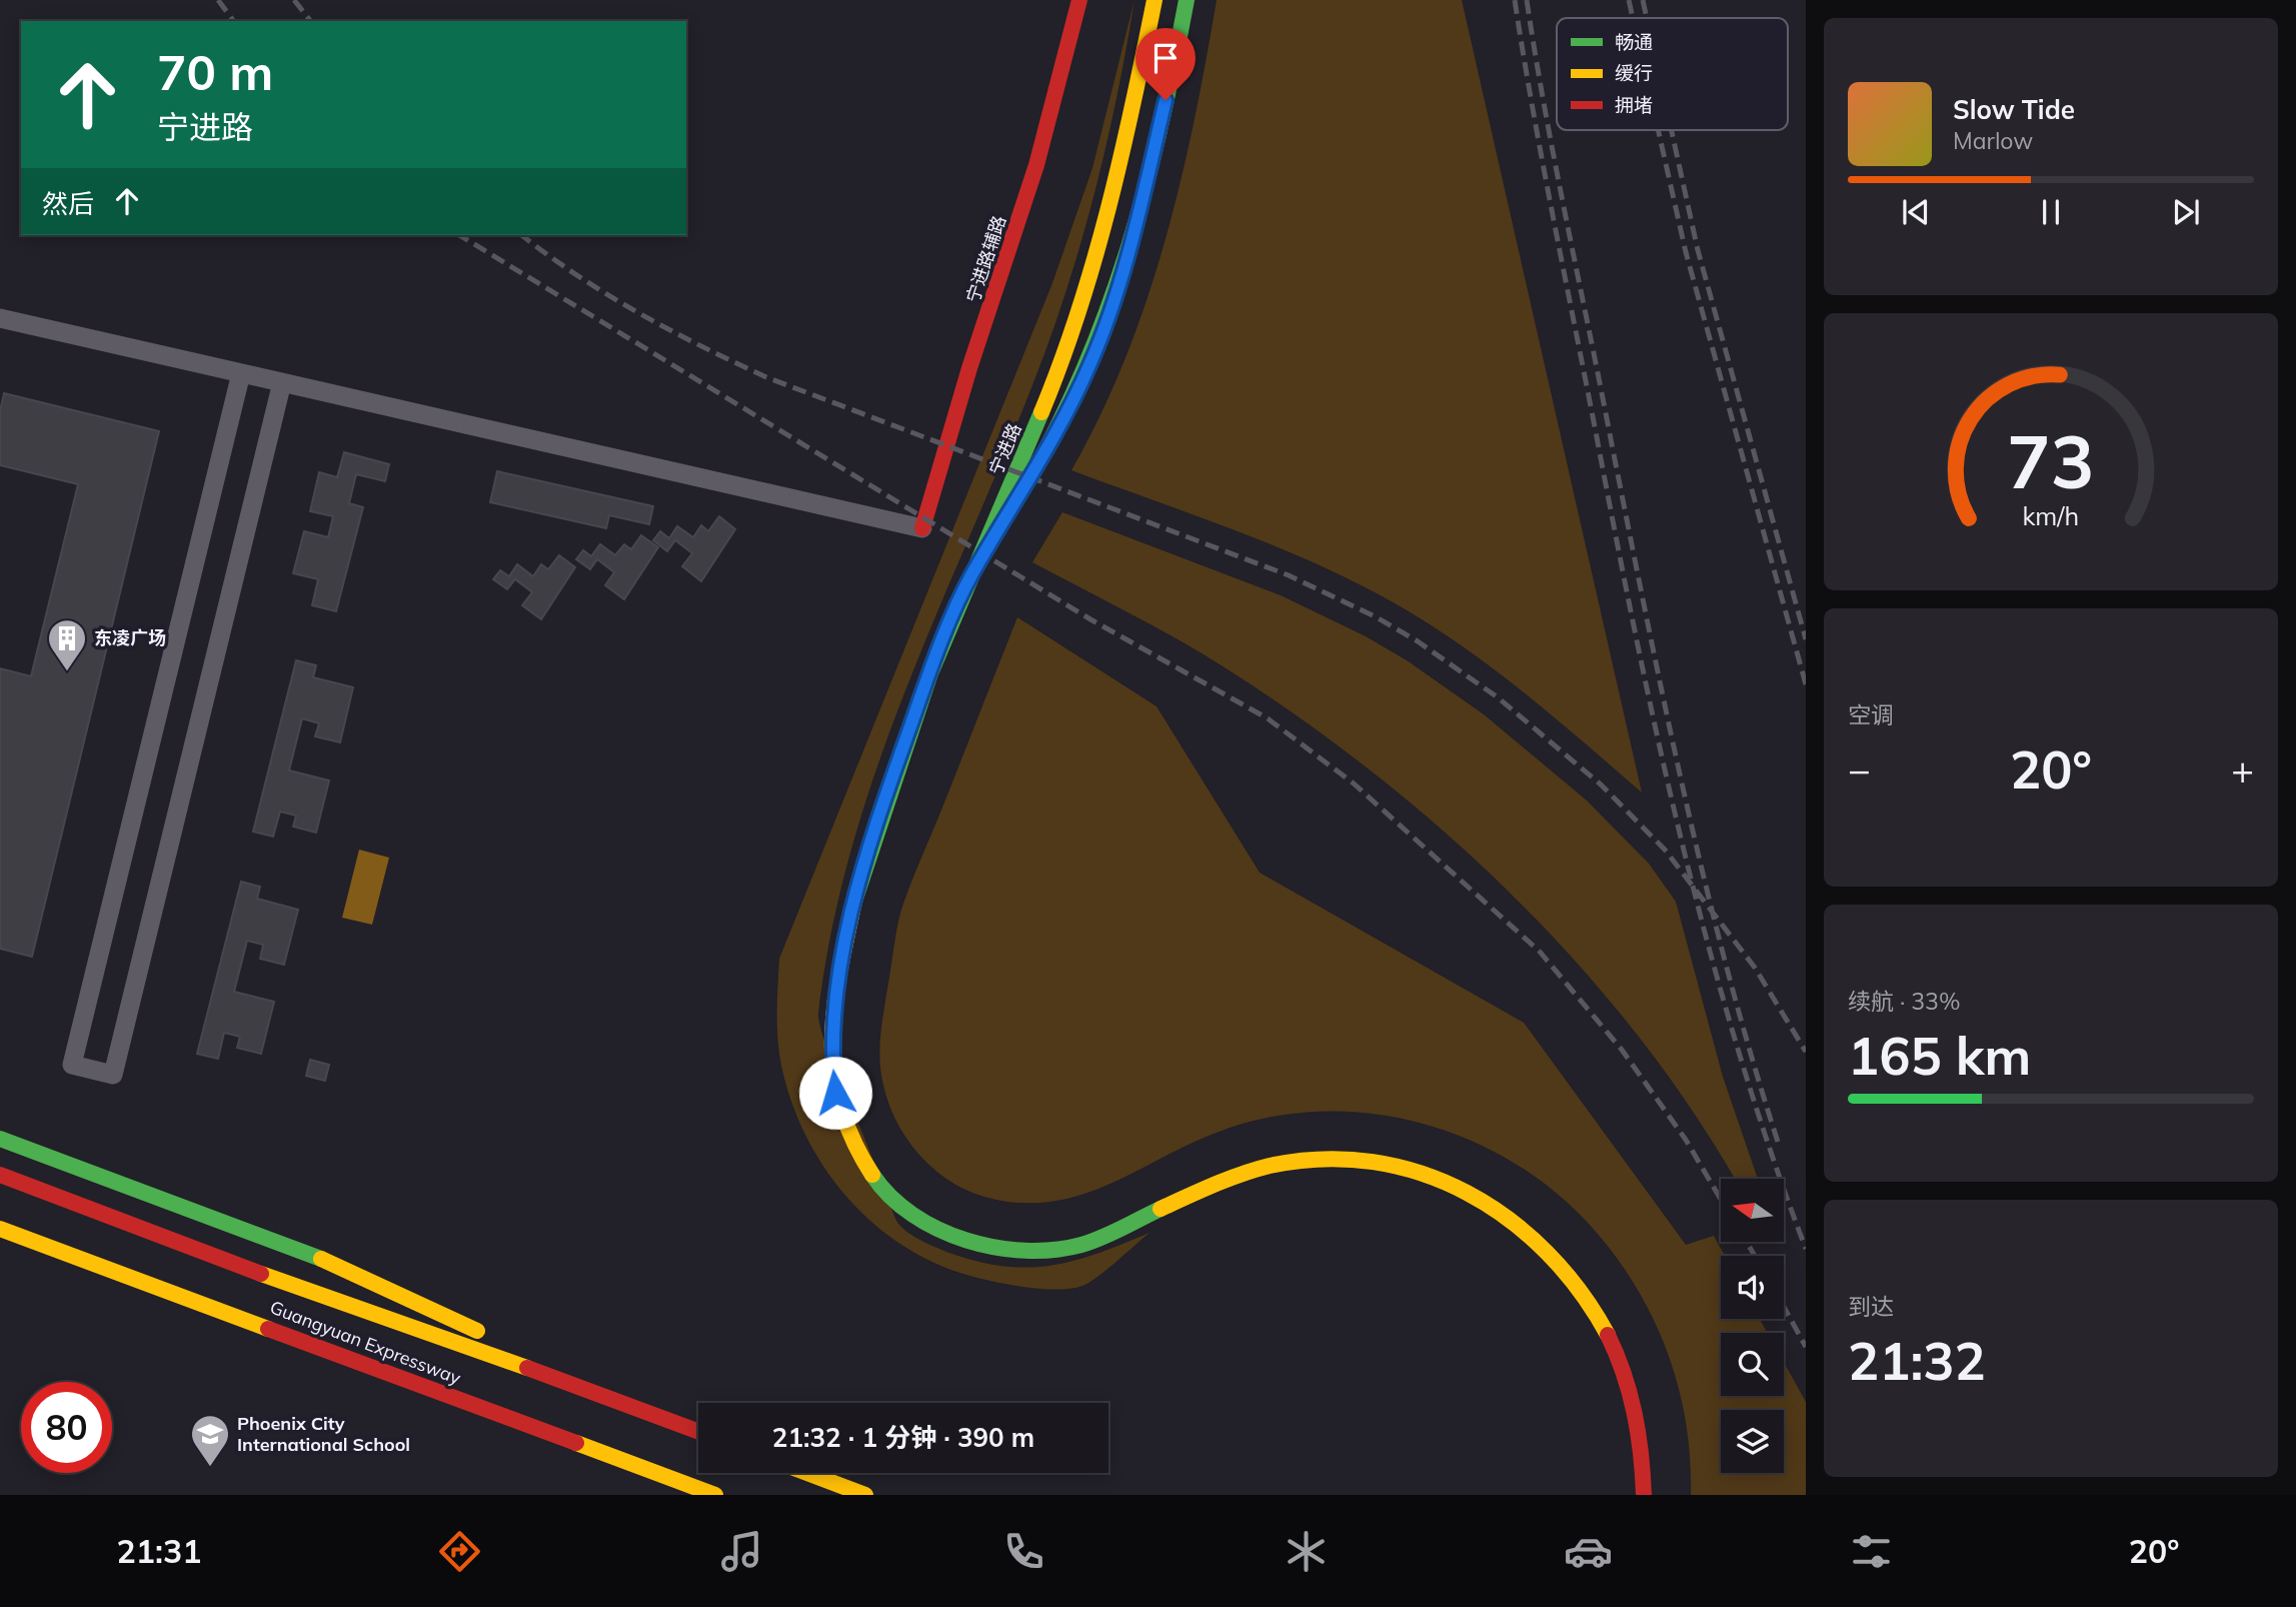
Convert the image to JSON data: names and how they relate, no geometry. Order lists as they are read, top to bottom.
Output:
{
  "streets": {
    "main road": ["宁进路辅路", "宁进路", "Guangyuan Expressway"]
  },
  "places": {
    "building": ["东凌广场"],
    "school or university": ["Phoenix City International School"]
  },
  "legend": ["畅通", "缓行", "拥堵"],
  "north": "left",
  "page": {
    "turn": ["70 m", "宁进路"],
    "song": ["Slow Tide", "Marlow"],
    "then": "然后",
    "tile": [
      "空调",
      ["续航 · 33%", "165 km"],
      ["到达", "21:32"]
    ],
    "heat": ["−", "20°", "+"],
    "limit": "80",
    "trip": "21:32 · 1 分钟 · 390 m",
    "tabs": ["21:31", "20°"],
    "gauge": ["73", "km/h"]
  }
}
